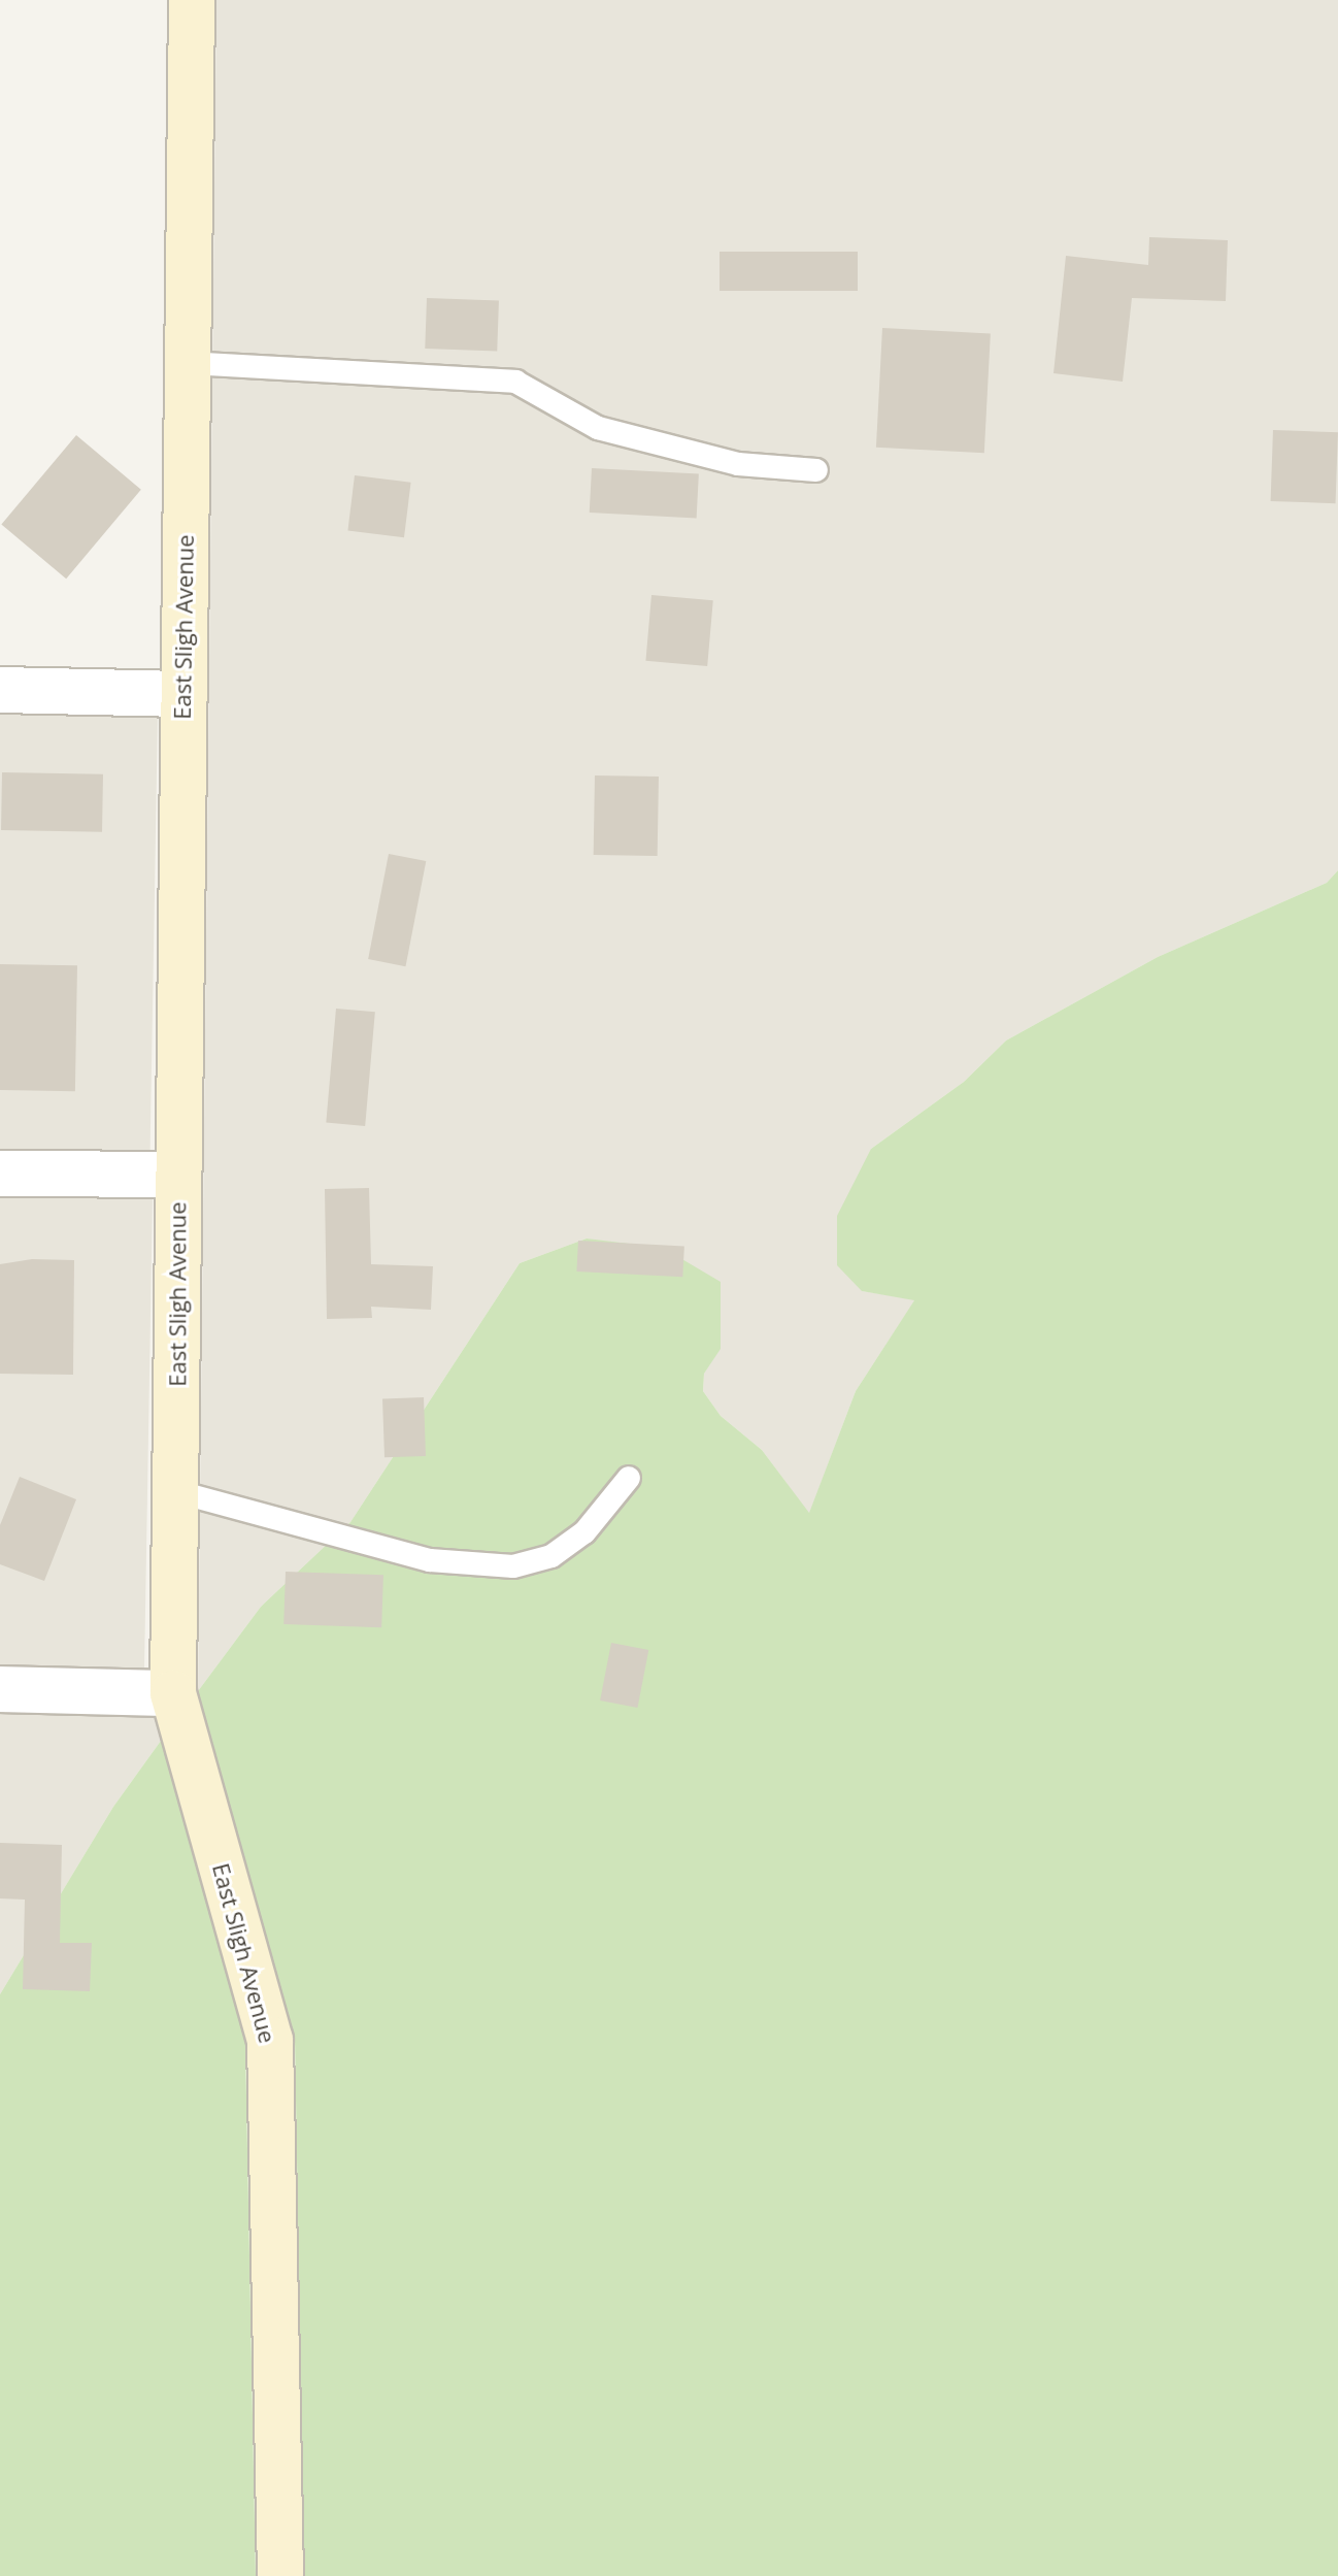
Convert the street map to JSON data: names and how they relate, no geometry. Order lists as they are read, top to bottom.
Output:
{
  "streets": {
    "street": ["East Sligh Avenue"]
  }
}
